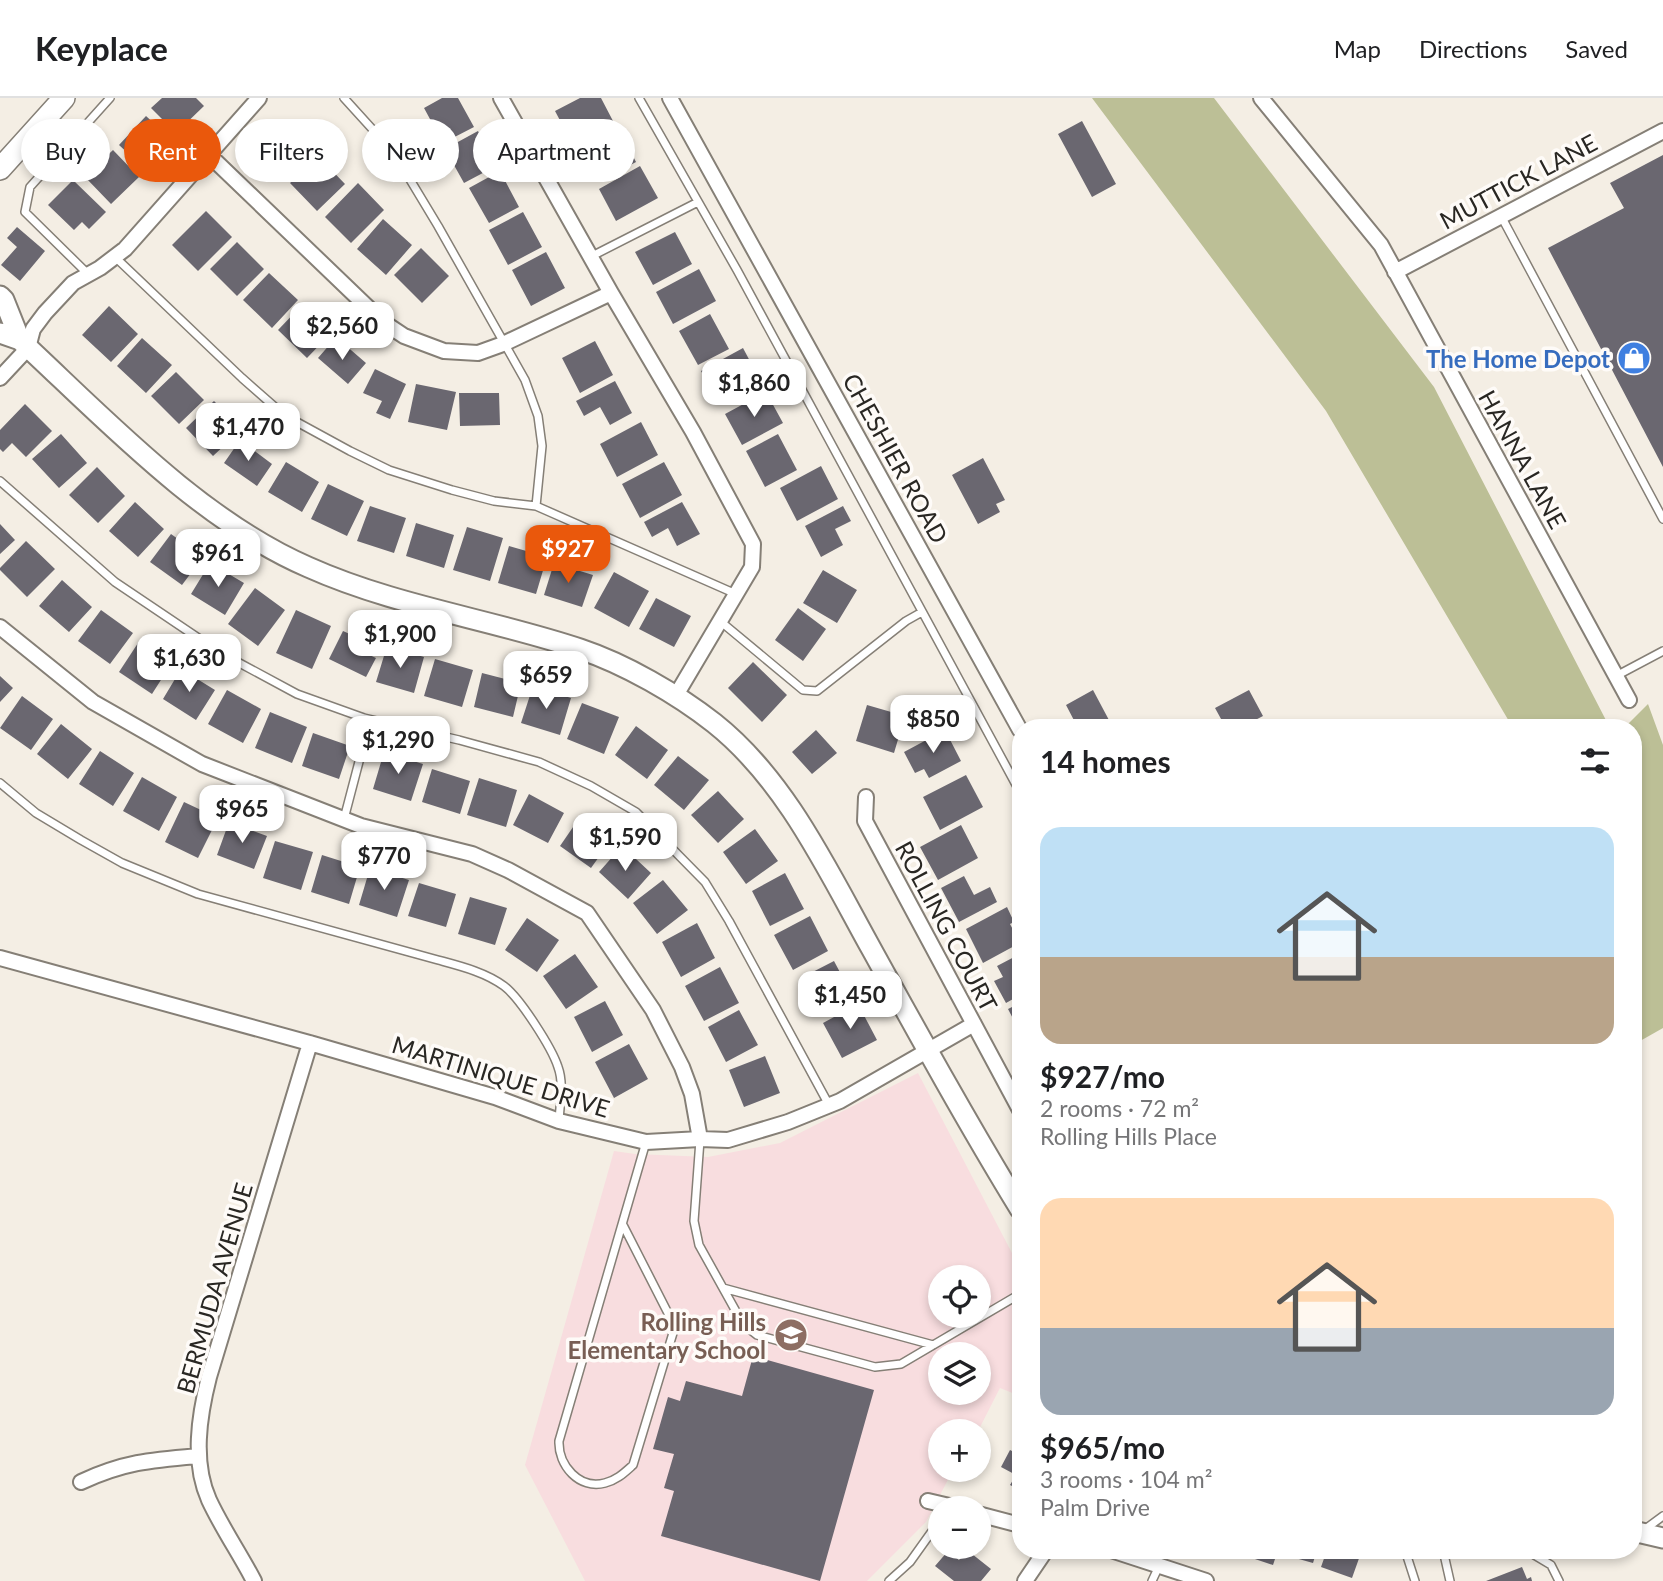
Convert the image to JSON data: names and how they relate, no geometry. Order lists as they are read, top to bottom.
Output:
{
  "streets": {
    "street": [
      "MUTTICK LANE",
      "CHESHIER ROAD",
      "HANNA LANE",
      "ROLLING COURT",
      "MARTINIQUE DRIVE",
      "BERMUDA AVENUE"
    ]
  },
  "crossings": [
    ["MUTTICK LANE", "HANNA LANE"],
    ["ROLLING COURT", "MARTINIQUE DRIVE"],
    ["MARTINIQUE DRIVE", "BERMUDA AVENUE"]
  ],
  "places": {
    "shop": ["The Home Depot"],
    "school or university": ["Rolling Hills Elementary School"]
  },
  "page": {
    "header": "Keyplace",
    "nav": ["Map", "Directions", "Saved"],
    "chip": [
      "Buy",
      "Rent",
      "Filters",
      "New",
      "Apartment"
    ],
    "price": [
      "$2,560",
      "$1,860",
      "$1,470",
      "$927",
      "$961",
      "$1,900",
      "$1,630",
      "$659",
      "$850",
      "$1,290",
      "$965",
      "$1,590",
      "$770",
      "$1,450"
    ],
    "heading": "14 homes",
    "list": [
      {
        "name": "$927/mo",
        "note": "2 rooms · 72 m² · Rolling Hills Place"
      },
      {
        "name": "$965/mo",
        "note": "3 rooms · 104 m² · Palm Drive"
      }
    ],
    "map_buttons": ["+", "−"]
  }
}
